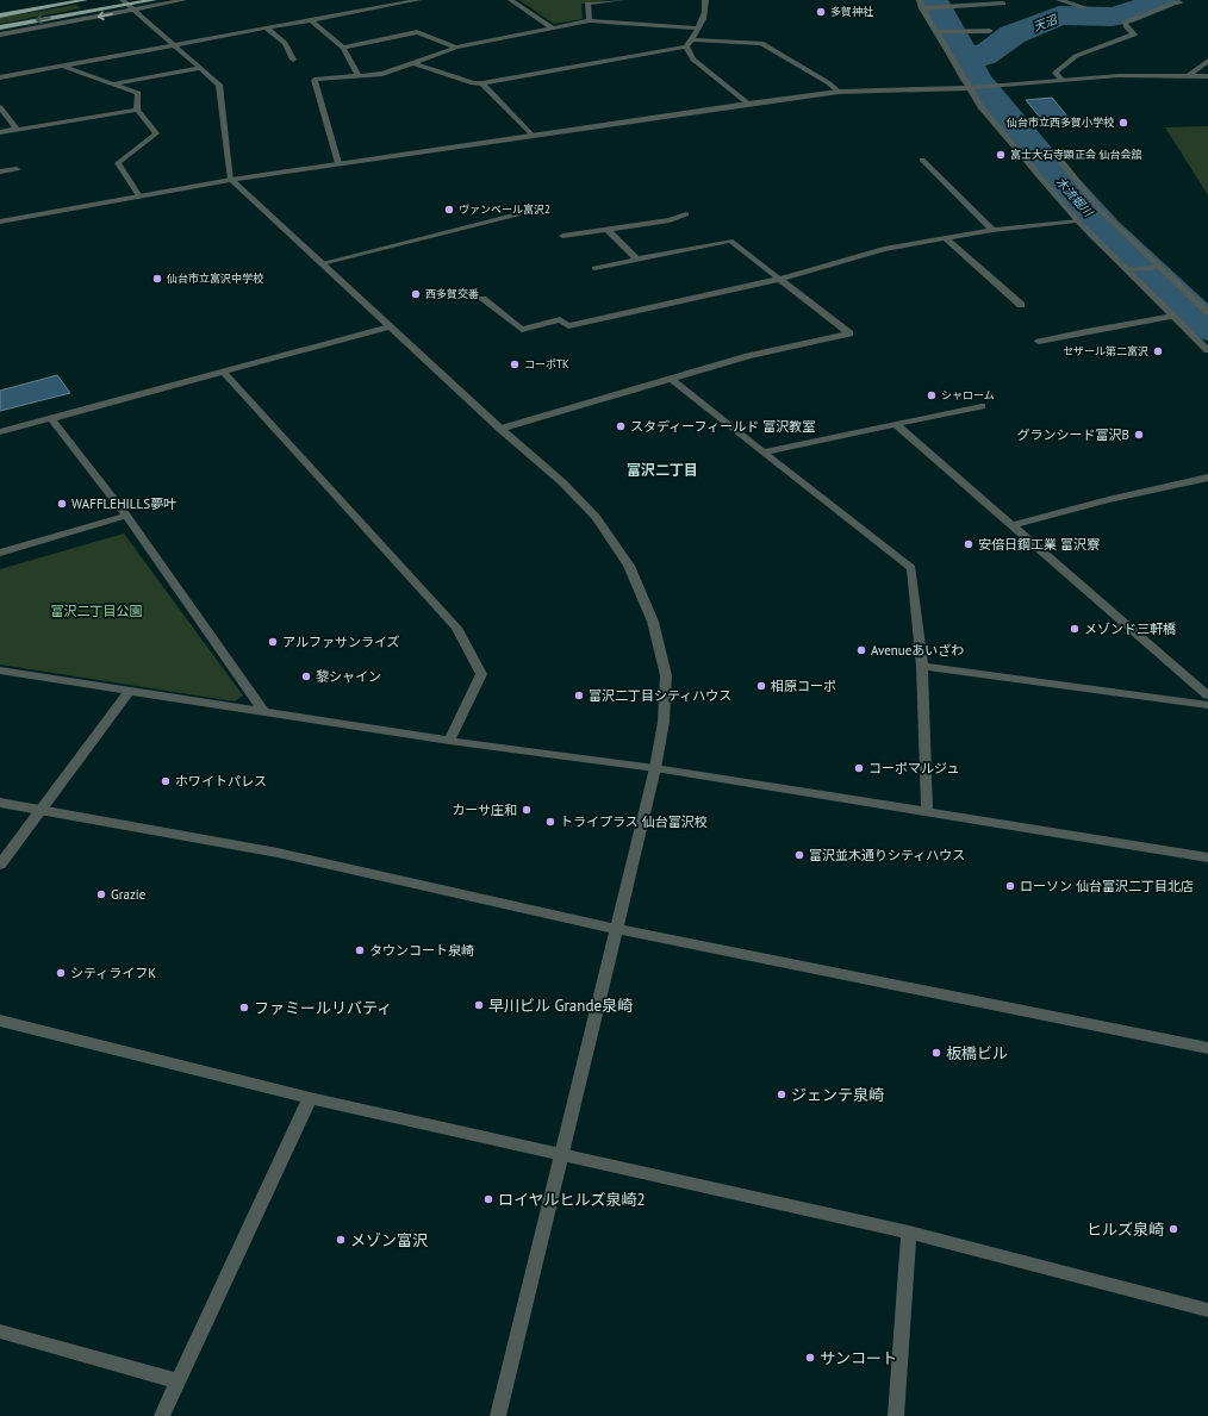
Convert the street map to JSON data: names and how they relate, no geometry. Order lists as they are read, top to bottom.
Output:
{
  "districts": ["富沢二丁目"],
  "water": ["天沼", "木流堀川"],
  "parks": ["富沢二丁目公園"],
  "places": [
    "多賀神社",
    "仙台市立西多賀小学校",
    "富士大石寺顕正会 仙台会舘",
    "ヴァンベール富沢2",
    "仙台市立富沢中学校",
    "西多賀交番",
    "セザール第二富沢",
    "コーポTK",
    "シャローム",
    "スタディーフィールド 富沢教室",
    "グランシード富沢B",
    "WAFFLEHILLS夢叶",
    "安倍日鋼工業 富沢寮",
    "メゾンド三軒橋",
    "アルファサンライズ",
    "Avenueあいざわ",
    "黎シャイン",
    "相原コーポ",
    "富沢二丁目シティハウス",
    "コーポマルジュ",
    "ホワイトパレス",
    "カーサ庄和",
    "トライプラス 仙台富沢校",
    "富沢並木通りシティハウス",
    "ローソン 仙台富沢二丁目北店",
    "Grazie",
    "タウンコート泉崎",
    "シティライフK",
    "早川ビル Grande泉崎",
    "ファミールリバティ",
    "板橋ビル",
    "ジェンテ泉崎",
    "ロイヤルヒルズ泉崎2",
    "ヒルズ泉崎",
    "メゾン富沢",
    "サンコート"
  ]
}
